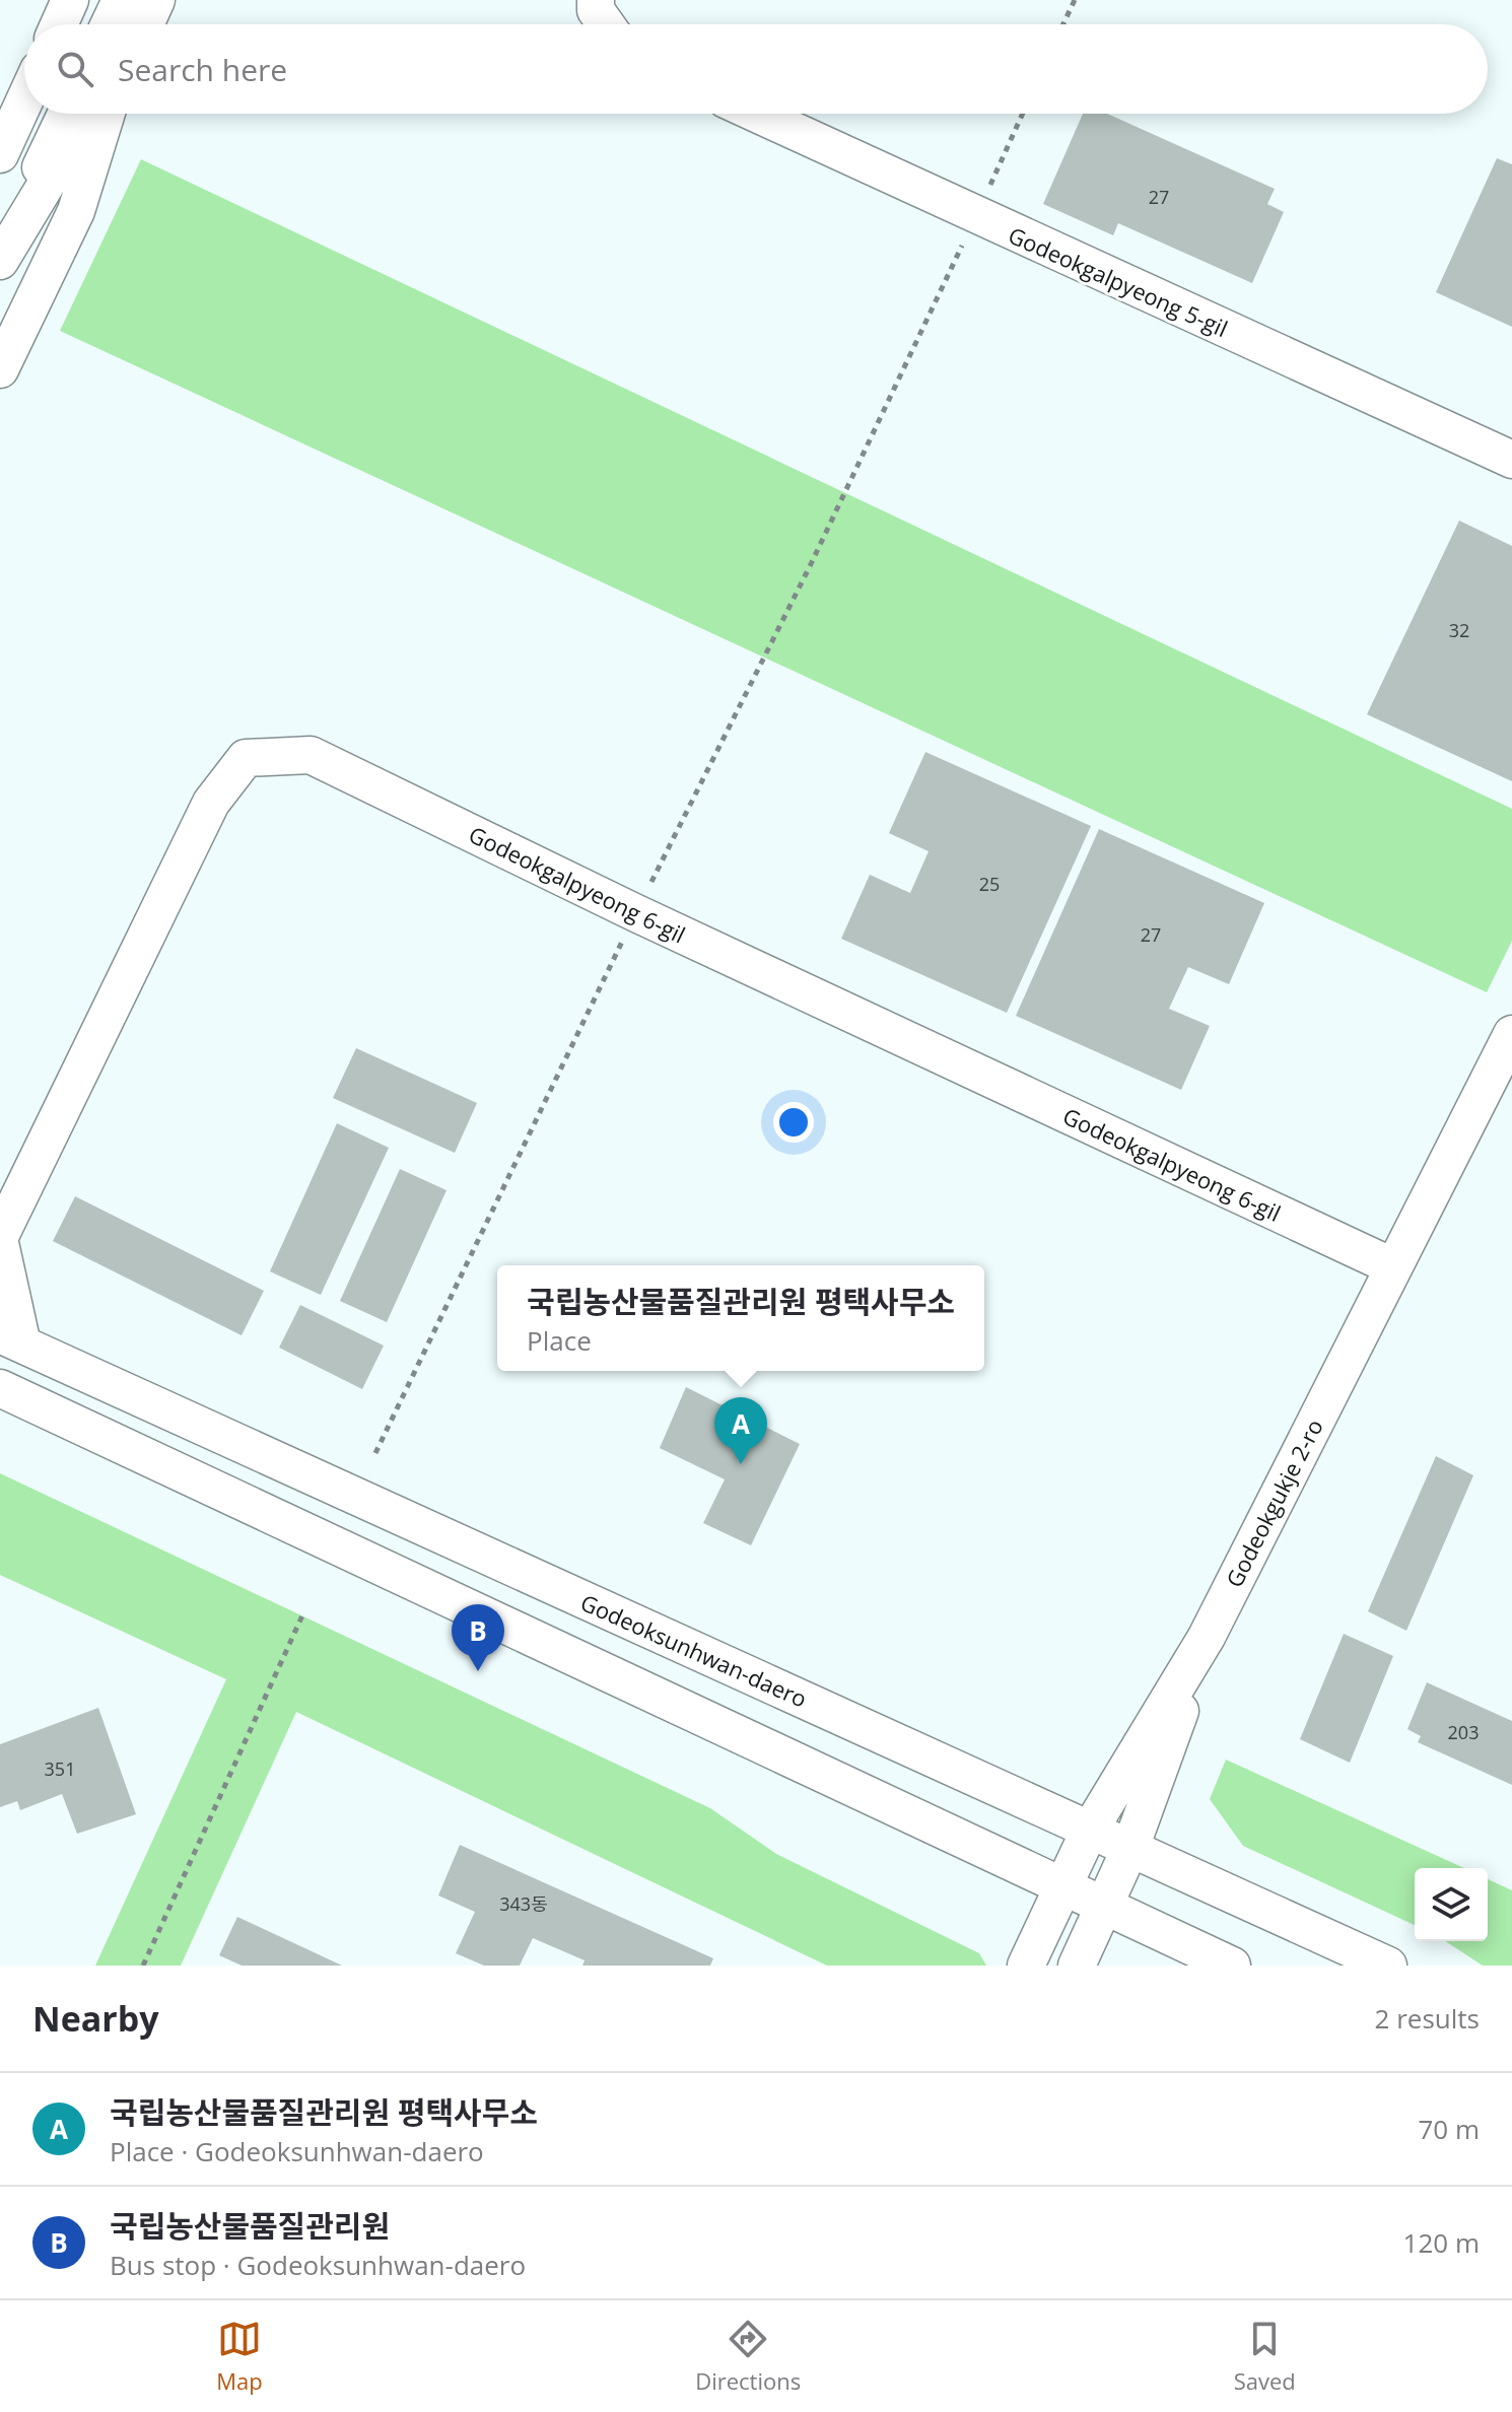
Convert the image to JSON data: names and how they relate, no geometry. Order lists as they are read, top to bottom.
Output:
{
  "streets": {
    "street": [
      "Godeokgalpyeong 5-gil",
      "Godeokgalpyeong 6-gil",
      "Godeokgukje 2-ro",
      "Godeoksunhwan-daero"
    ]
  },
  "crossings": [
    ["Godeokgalpyeong 6-gil", "Godeokgukje 2-ro"],
    ["Godeokgukje 2-ro", "Godeoksunhwan-daero"]
  ],
  "house_numbers": [
    "27",
    "32",
    "25",
    "27",
    "203",
    "351",
    "343동"
  ],
  "page": {
    "search": "Search here",
    "popup": ["국립농산물품질관리원 평택사무소", "Place"],
    "pins": ["A", "B"],
    "heading": ["Nearby", "2 results"],
    "list": [
      {
        "mark": "A",
        "name": "국립농산물품질관리원 평택사무소",
        "note": "Place · Godeoksunhwan-daero",
        "value": "70 m"
      },
      {
        "mark": "B",
        "name": "국립농산물품질관리원",
        "note": "Bus stop · Godeoksunhwan-daero",
        "value": "120 m"
      }
    ],
    "nav": ["Map", "Directions", "Saved"]
  }
}
